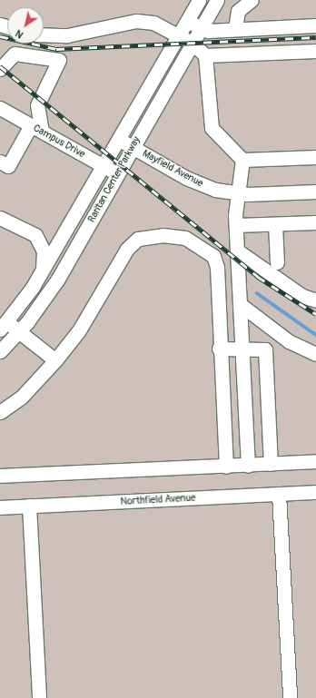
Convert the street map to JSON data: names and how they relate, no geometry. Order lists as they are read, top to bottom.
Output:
{
  "streets": {
    "street": [
      "Campus Drive",
      "Mayfield Avenue",
      "Raritan Center Parkway",
      "Northfield Avenue"
    ]
  },
  "crossings": [
    ["Campus Drive", "Raritan Center Parkway"],
    ["Mayfield Avenue", "Raritan Center Parkway"]
  ],
  "north": "bottom left"
}
